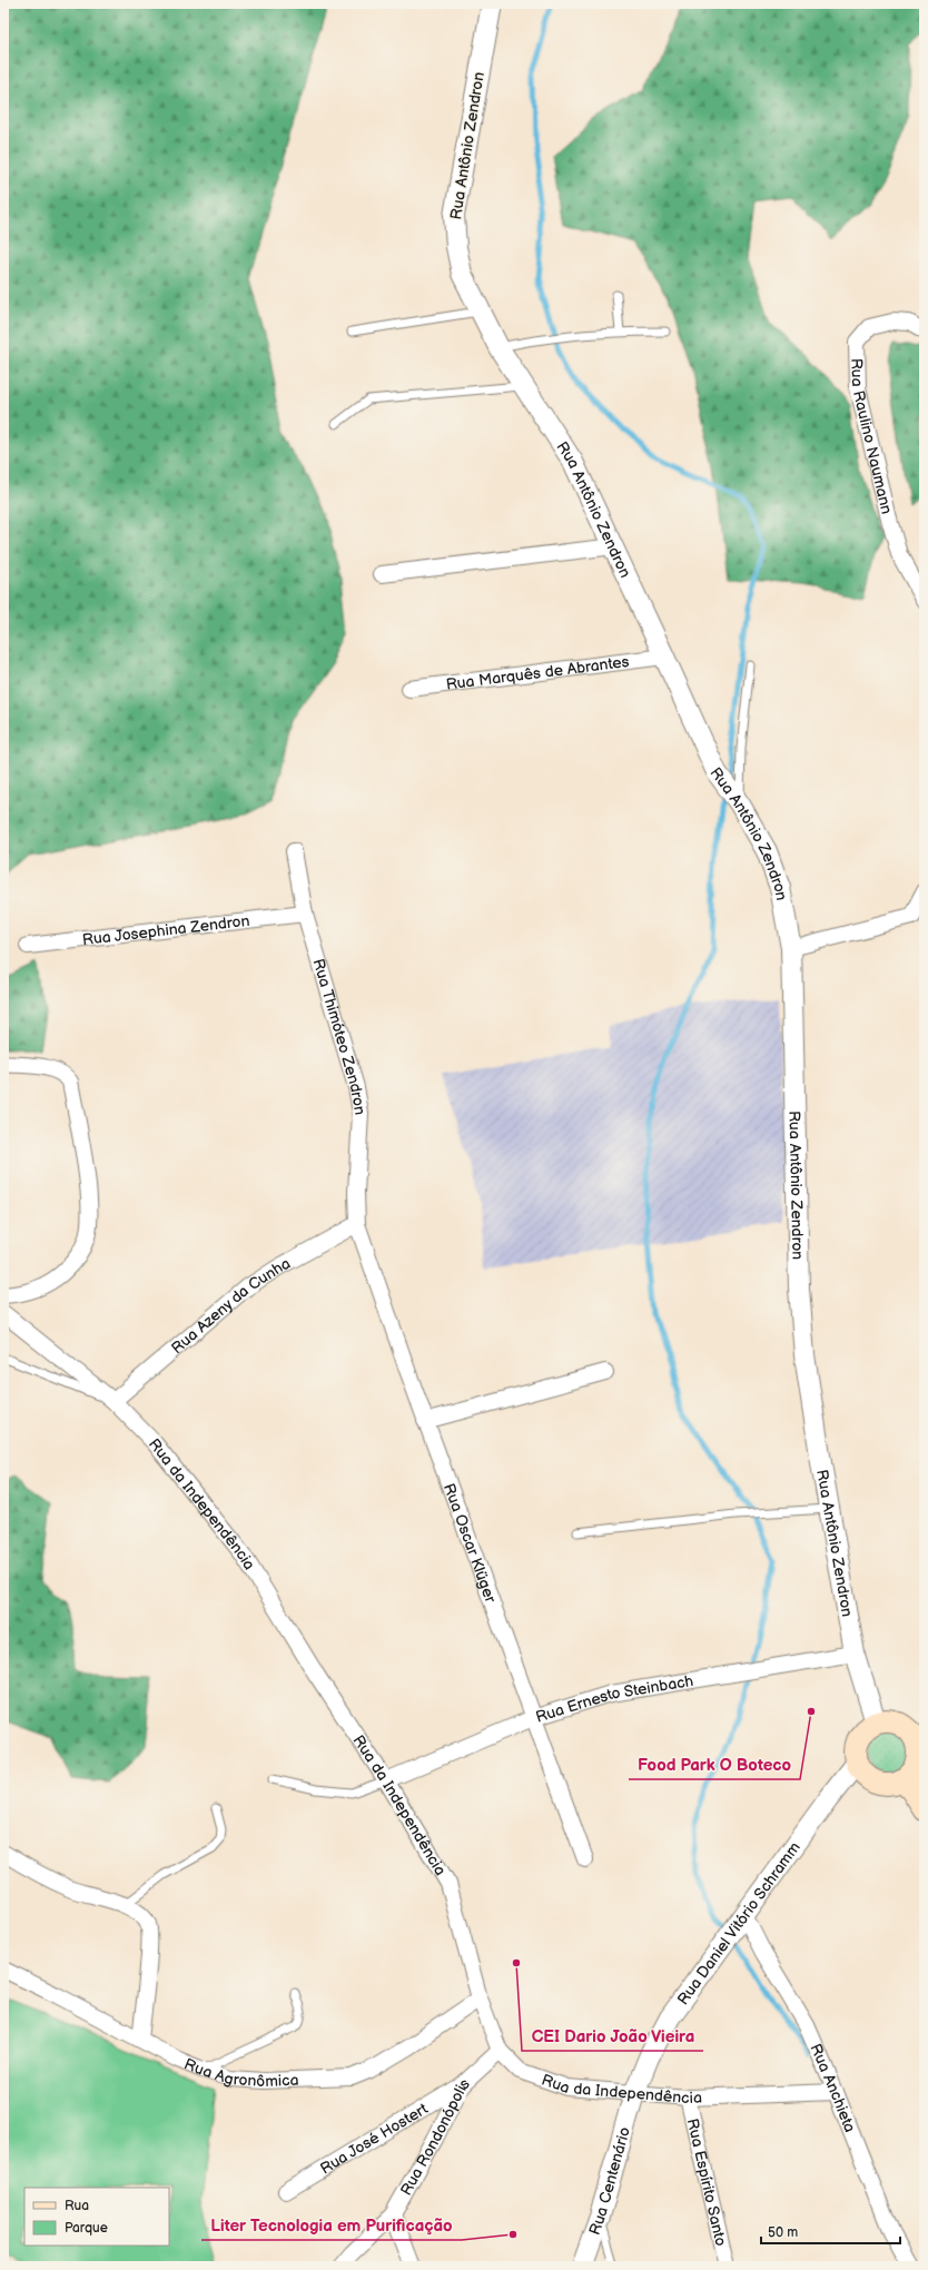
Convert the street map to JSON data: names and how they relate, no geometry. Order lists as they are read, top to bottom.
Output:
{
  "streets": {
    "street": [
      "Rua Antônio Zendron",
      "Rua Raulino Naumann",
      "Rua Marquês de Abrantes",
      "Rua Josephina Zendron",
      "Rua Thimóteo Zendron",
      "Rua Azeny da Cunha",
      "Rua da Independência",
      "Rua Oscar Klüger",
      "Rua Ernesto Steinbach",
      "Rua Daniel Vitório Schramm",
      "Rua Agronômica",
      "Rua Anchieta",
      "Rua José Hostert",
      "Rua Rondonópolis",
      "Rua Centenário",
      "Rua Espírito Santo"
    ]
  },
  "crossings": [
    ["Rua Antônio Zendron", "Rua Marquês de Abrantes"],
    ["Rua Antônio Zendron", "Rua Ernesto Steinbach"],
    ["Rua Antônio Zendron", "Rua Daniel Vitório Schramm"],
    ["Rua Josephina Zendron", "Rua Thimóteo Zendron"],
    ["Rua Thimóteo Zendron", "Rua Azeny da Cunha"],
    ["Rua Thimóteo Zendron", "Rua Oscar Klüger"],
    ["Rua Azeny da Cunha", "Rua da Independência"],
    ["Rua Azeny da Cunha", "Rua Oscar Klüger"],
    ["Rua da Independência", "Rua Ernesto Steinbach"],
    ["Rua da Independência", "Rua Daniel Vitório Schramm"],
    ["Rua da Independência", "Rua Agronômica"],
    ["Rua da Independência", "Rua Anchieta"],
    ["Rua da Independência", "Rua Rondonópolis"],
    ["Rua da Independência", "Rua Centenário"],
    ["Rua da Independência", "Rua Espírito Santo"],
    ["Rua Oscar Klüger", "Rua Ernesto Steinbach"],
    ["Rua Daniel Vitório Schramm", "Rua Anchieta"],
    ["Rua Daniel Vitório Schramm", "Rua Centenário"],
    ["Rua José Hostert", "Rua Rondonópolis"]
  ],
  "places": ["Food Park O Boteco", "CEI Dario João Vieira", "Liter Tecnologia em Purificação"],
  "legend": ["Rua", "Parque"],
  "scale_bar": "50 m"
}
